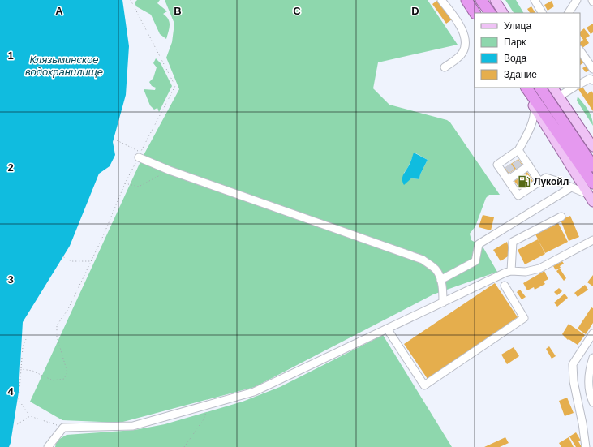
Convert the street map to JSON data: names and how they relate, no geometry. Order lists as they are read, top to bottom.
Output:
{
  "water": ["Клязьминское водохранилище"],
  "places": {
    "fuel station": ["Лукойл"]
  },
  "legend": [
    "Улица",
    "Парк",
    "Вода",
    "Здание"
  ],
  "grid": {
    "columns": [
      "A",
      "B",
      "C",
      "D"
    ],
    "rows": [
      "1",
      "2",
      "3",
      "4"
    ]
  }
}
